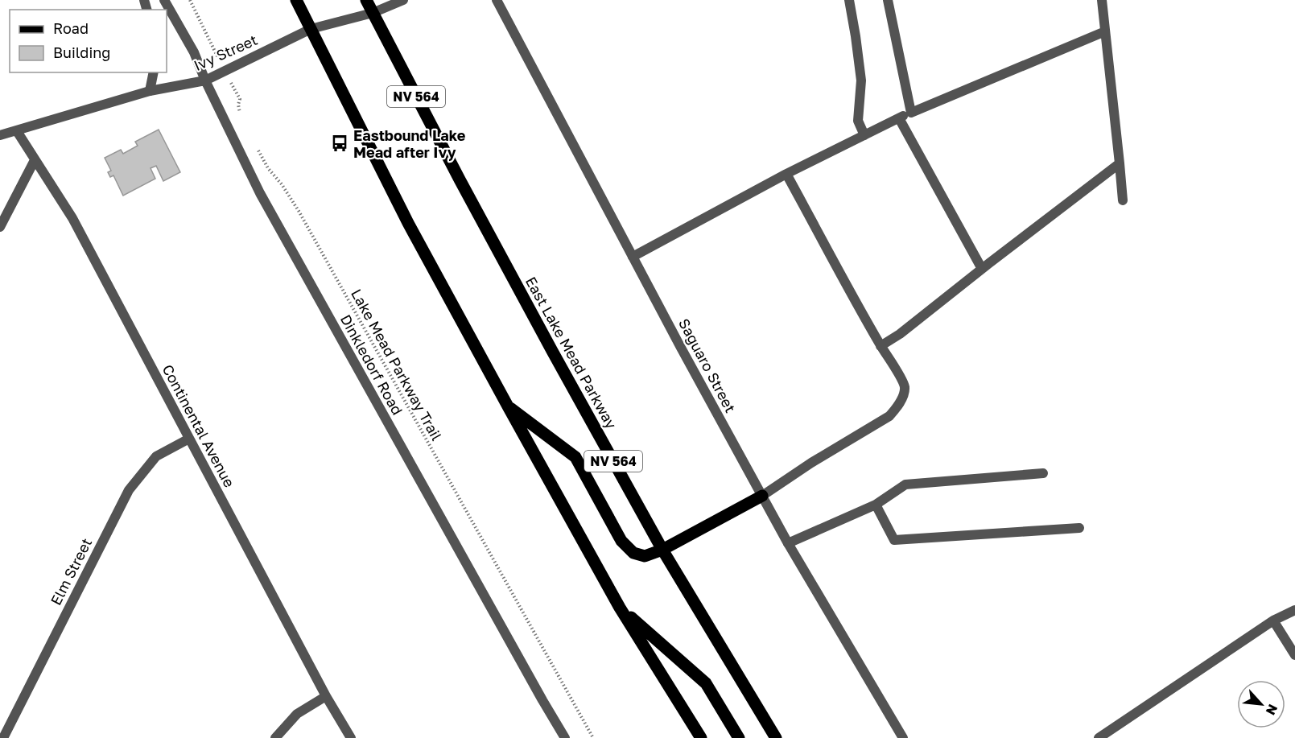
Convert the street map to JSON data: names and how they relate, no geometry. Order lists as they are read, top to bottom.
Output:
{
  "streets": {
    "main road": ["NV 564", "East Lake Mead Parkway"],
    "street": [
      "Ivy Street",
      "Dinkledorf Road",
      "Saguaro Street",
      "Continental Avenue",
      "Elm Street"
    ],
    "path": ["Lake Mead Parkway Trail"]
  },
  "crossings": [
    ["Ivy Street", "East Lake Mead Parkway"],
    ["Ivy Street", "Dinkledorf Road"],
    ["Ivy Street", "Continental Avenue"],
    ["Continental Avenue", "Elm Street"]
  ],
  "places": {
    "bus stop": ["Eastbound Lake Mead after Ivy"]
  },
  "legend": ["Road", "Building"],
  "north": "bottom right"
}
